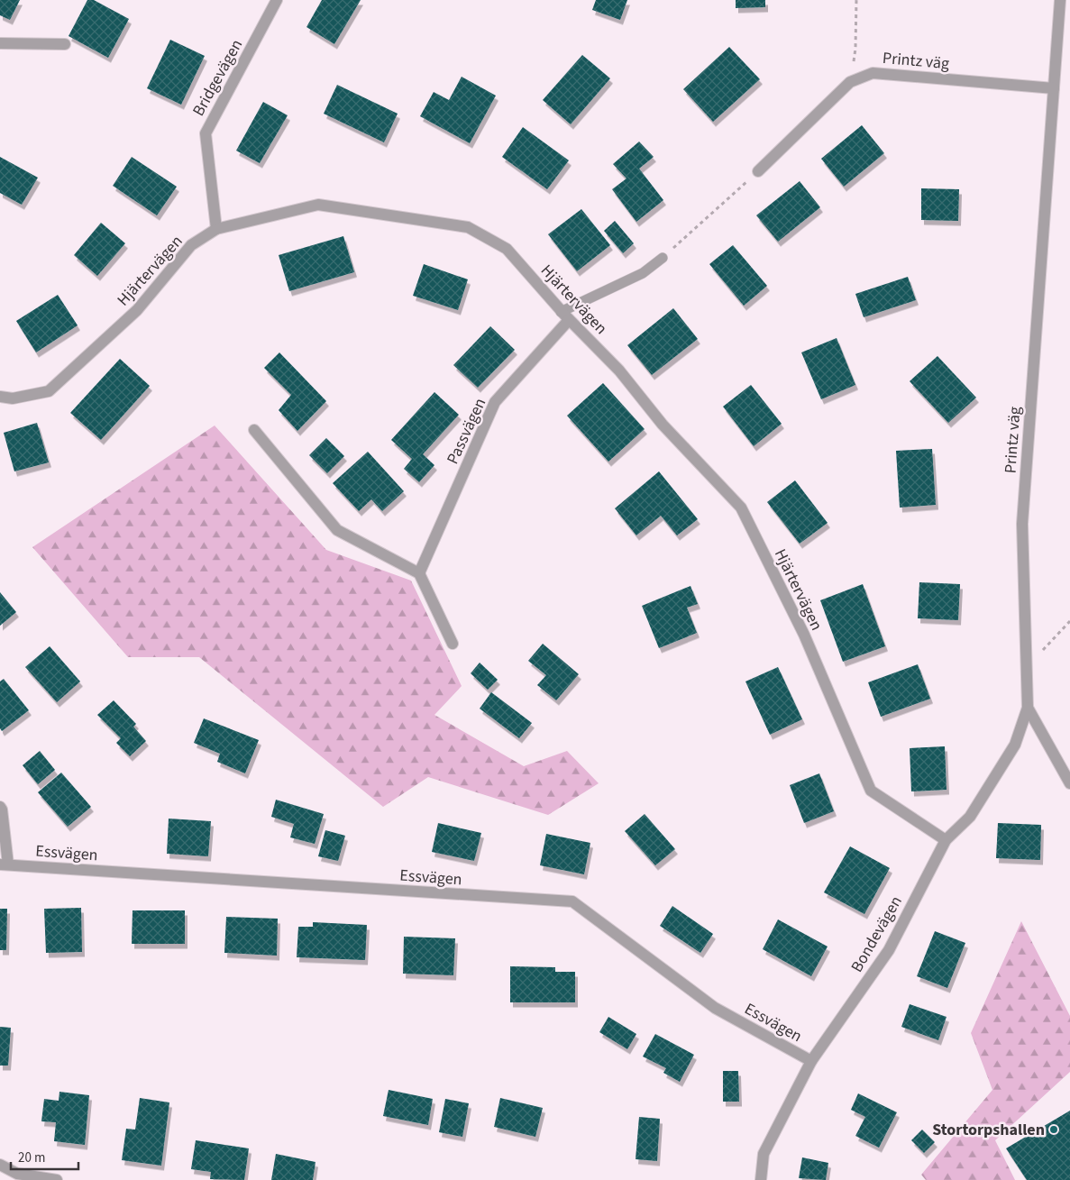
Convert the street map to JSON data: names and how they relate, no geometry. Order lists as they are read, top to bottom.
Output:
{
  "streets": {
    "street": [
      "Printz väg",
      "Bridgevägen",
      "Hjärtervägen",
      "Passvägen",
      "Essvägen",
      "Bondevägen"
    ]
  },
  "crossings": [
    ["Printz väg", "Bondevägen"],
    ["Bridgevägen", "Hjärtervägen"],
    ["Hjärtervägen", "Passvägen"],
    ["Hjärtervägen", "Bondevägen"],
    ["Essvägen", "Bondevägen"]
  ],
  "places": ["Stortorpshallen"],
  "scale_bar": "20 m"
}
